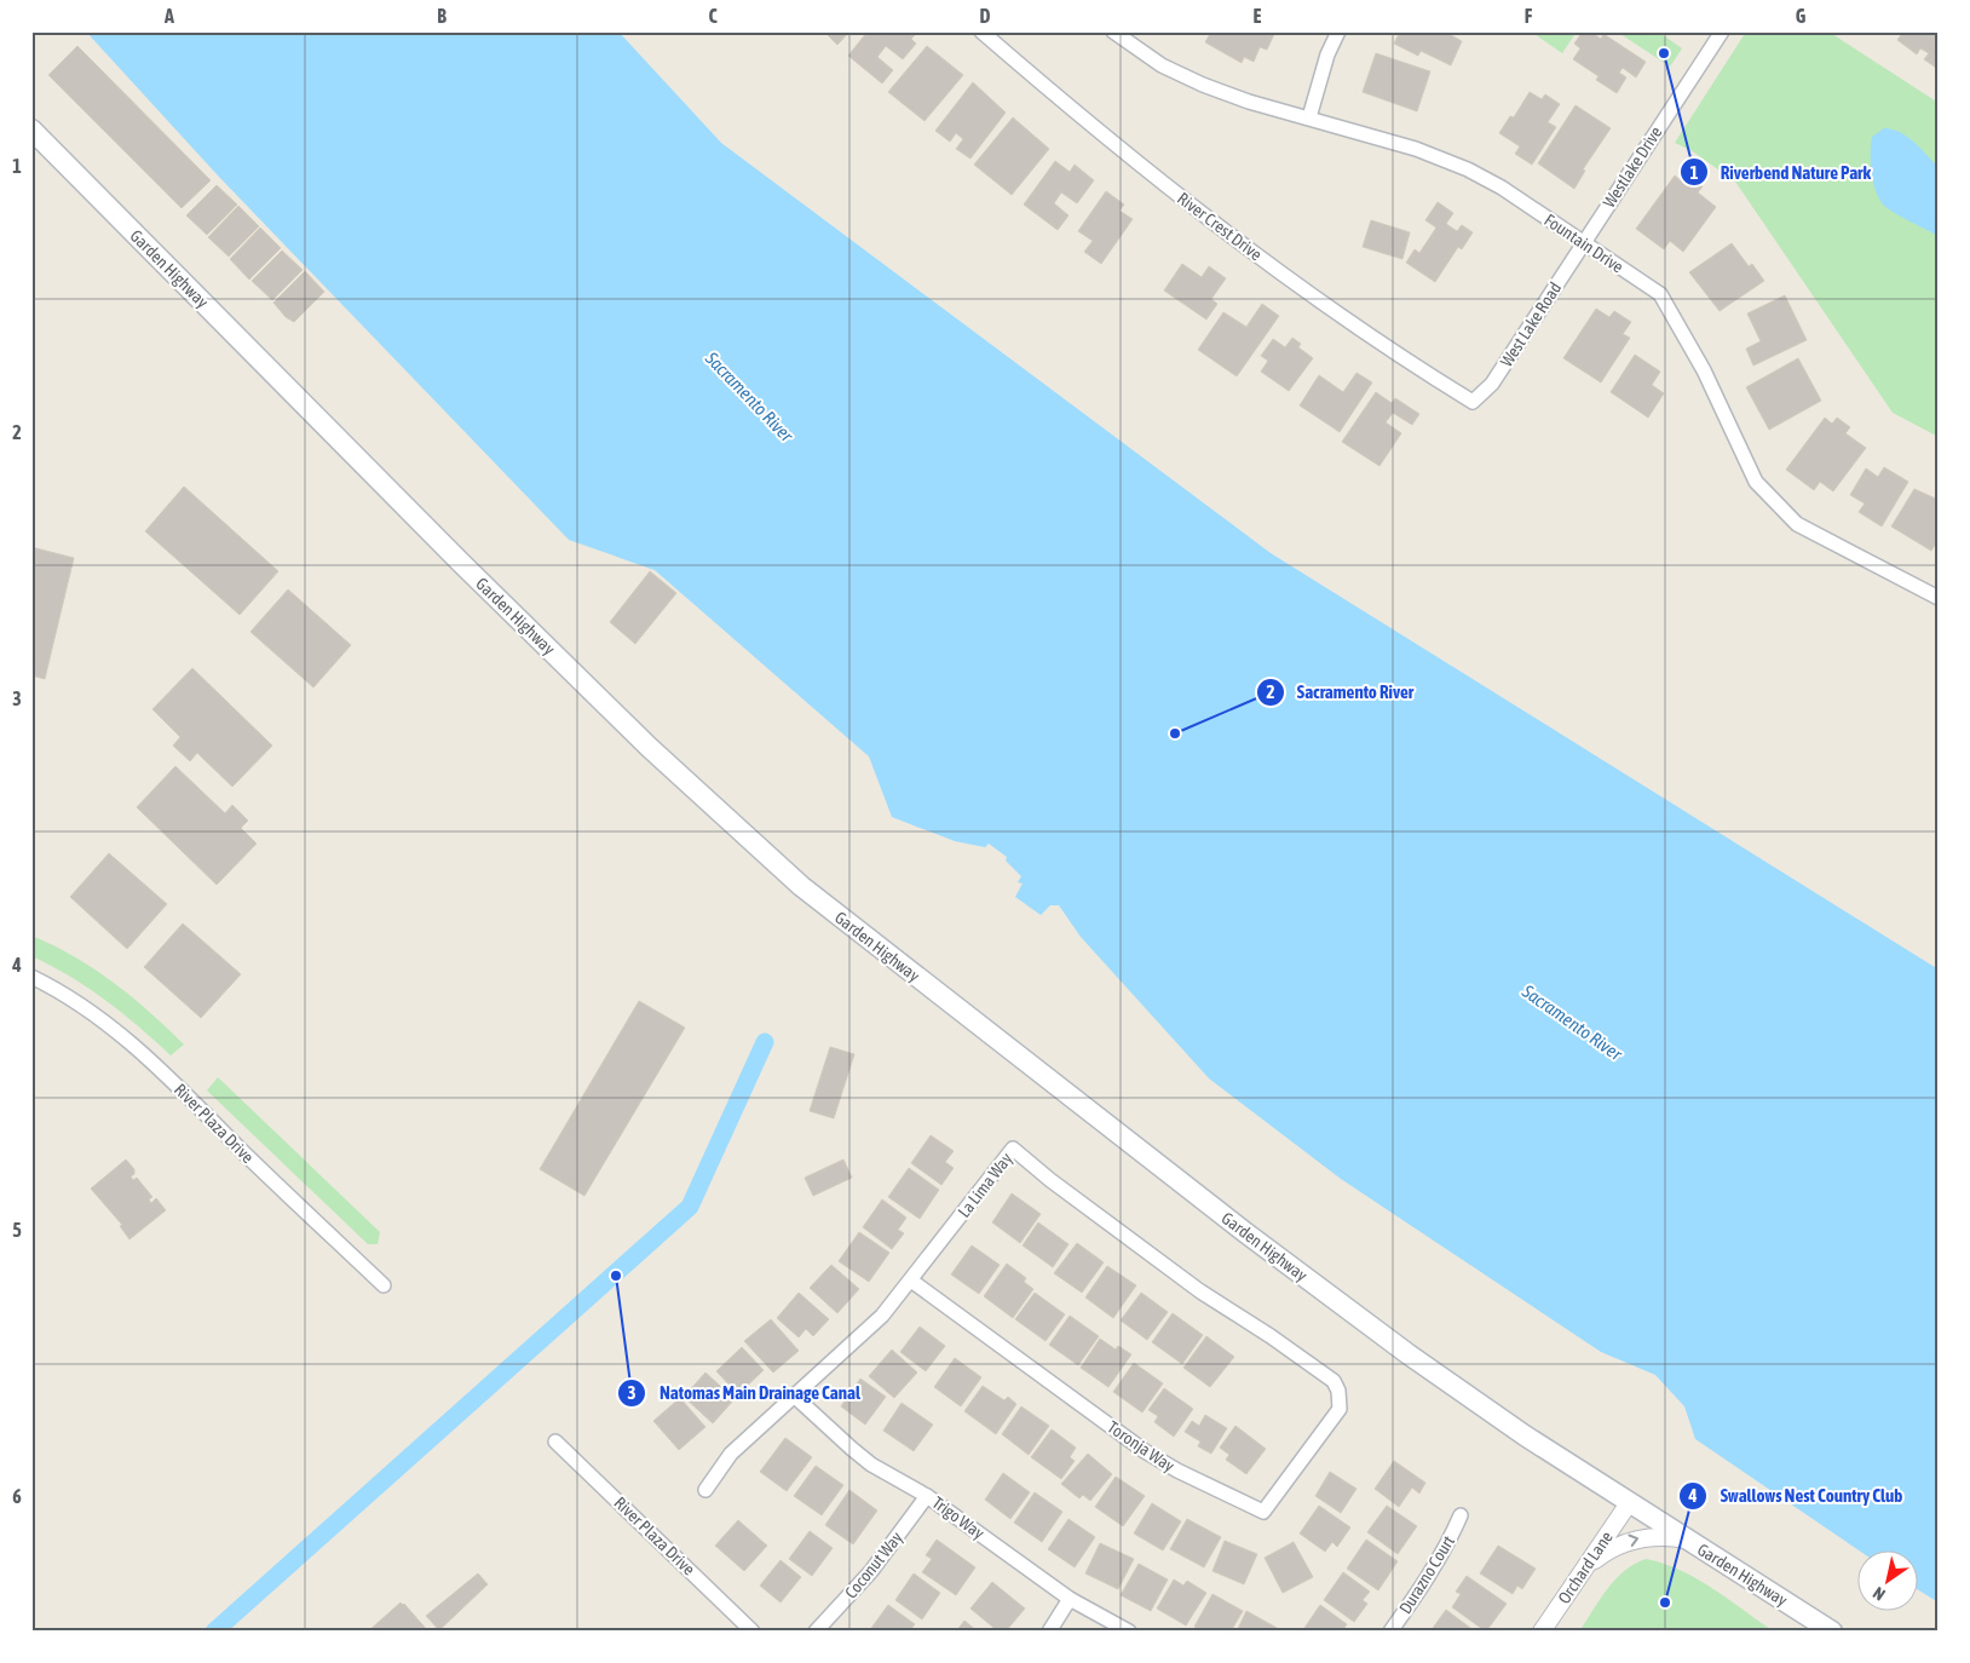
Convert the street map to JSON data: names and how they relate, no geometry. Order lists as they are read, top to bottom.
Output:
{
  "streets": {
    "main road": ["Garden Highway"],
    "street": [
      "Westlake Drive",
      "River Crest Drive",
      "Fountain Drive",
      "West Lake Road",
      "River Plaza Drive",
      "La Lima Way",
      "Toronja Way",
      "Trigo Way",
      "Coconut Way",
      "Orchard Lane",
      "Durazno Court"
    ]
  },
  "crossings": [
    ["Westlake Drive", "Fountain Drive"],
    ["Westlake Drive", "West Lake Road"],
    ["River Crest Drive", "West Lake Road"],
    ["Fountain Drive", "West Lake Road"],
    ["Garden Highway", "Orchard Lane"],
    ["La Lima Way", "Toronja Way"],
    ["La Lima Way", "Trigo Way"],
    ["Trigo Way", "Coconut Way"]
  ],
  "water": ["Sacramento River"],
  "places": [
    "Riverbend Nature Park",
    "Sacramento River",
    "Natomas Main Drainage Canal",
    "Swallows Nest Country Club"
  ],
  "north": "bottom left",
  "grid": {
    "columns": [
      "A",
      "B",
      "C",
      "D",
      "E",
      "F",
      "G"
    ],
    "rows": [
      "1",
      "2",
      "3",
      "4",
      "5",
      "6"
    ]
  }
}
